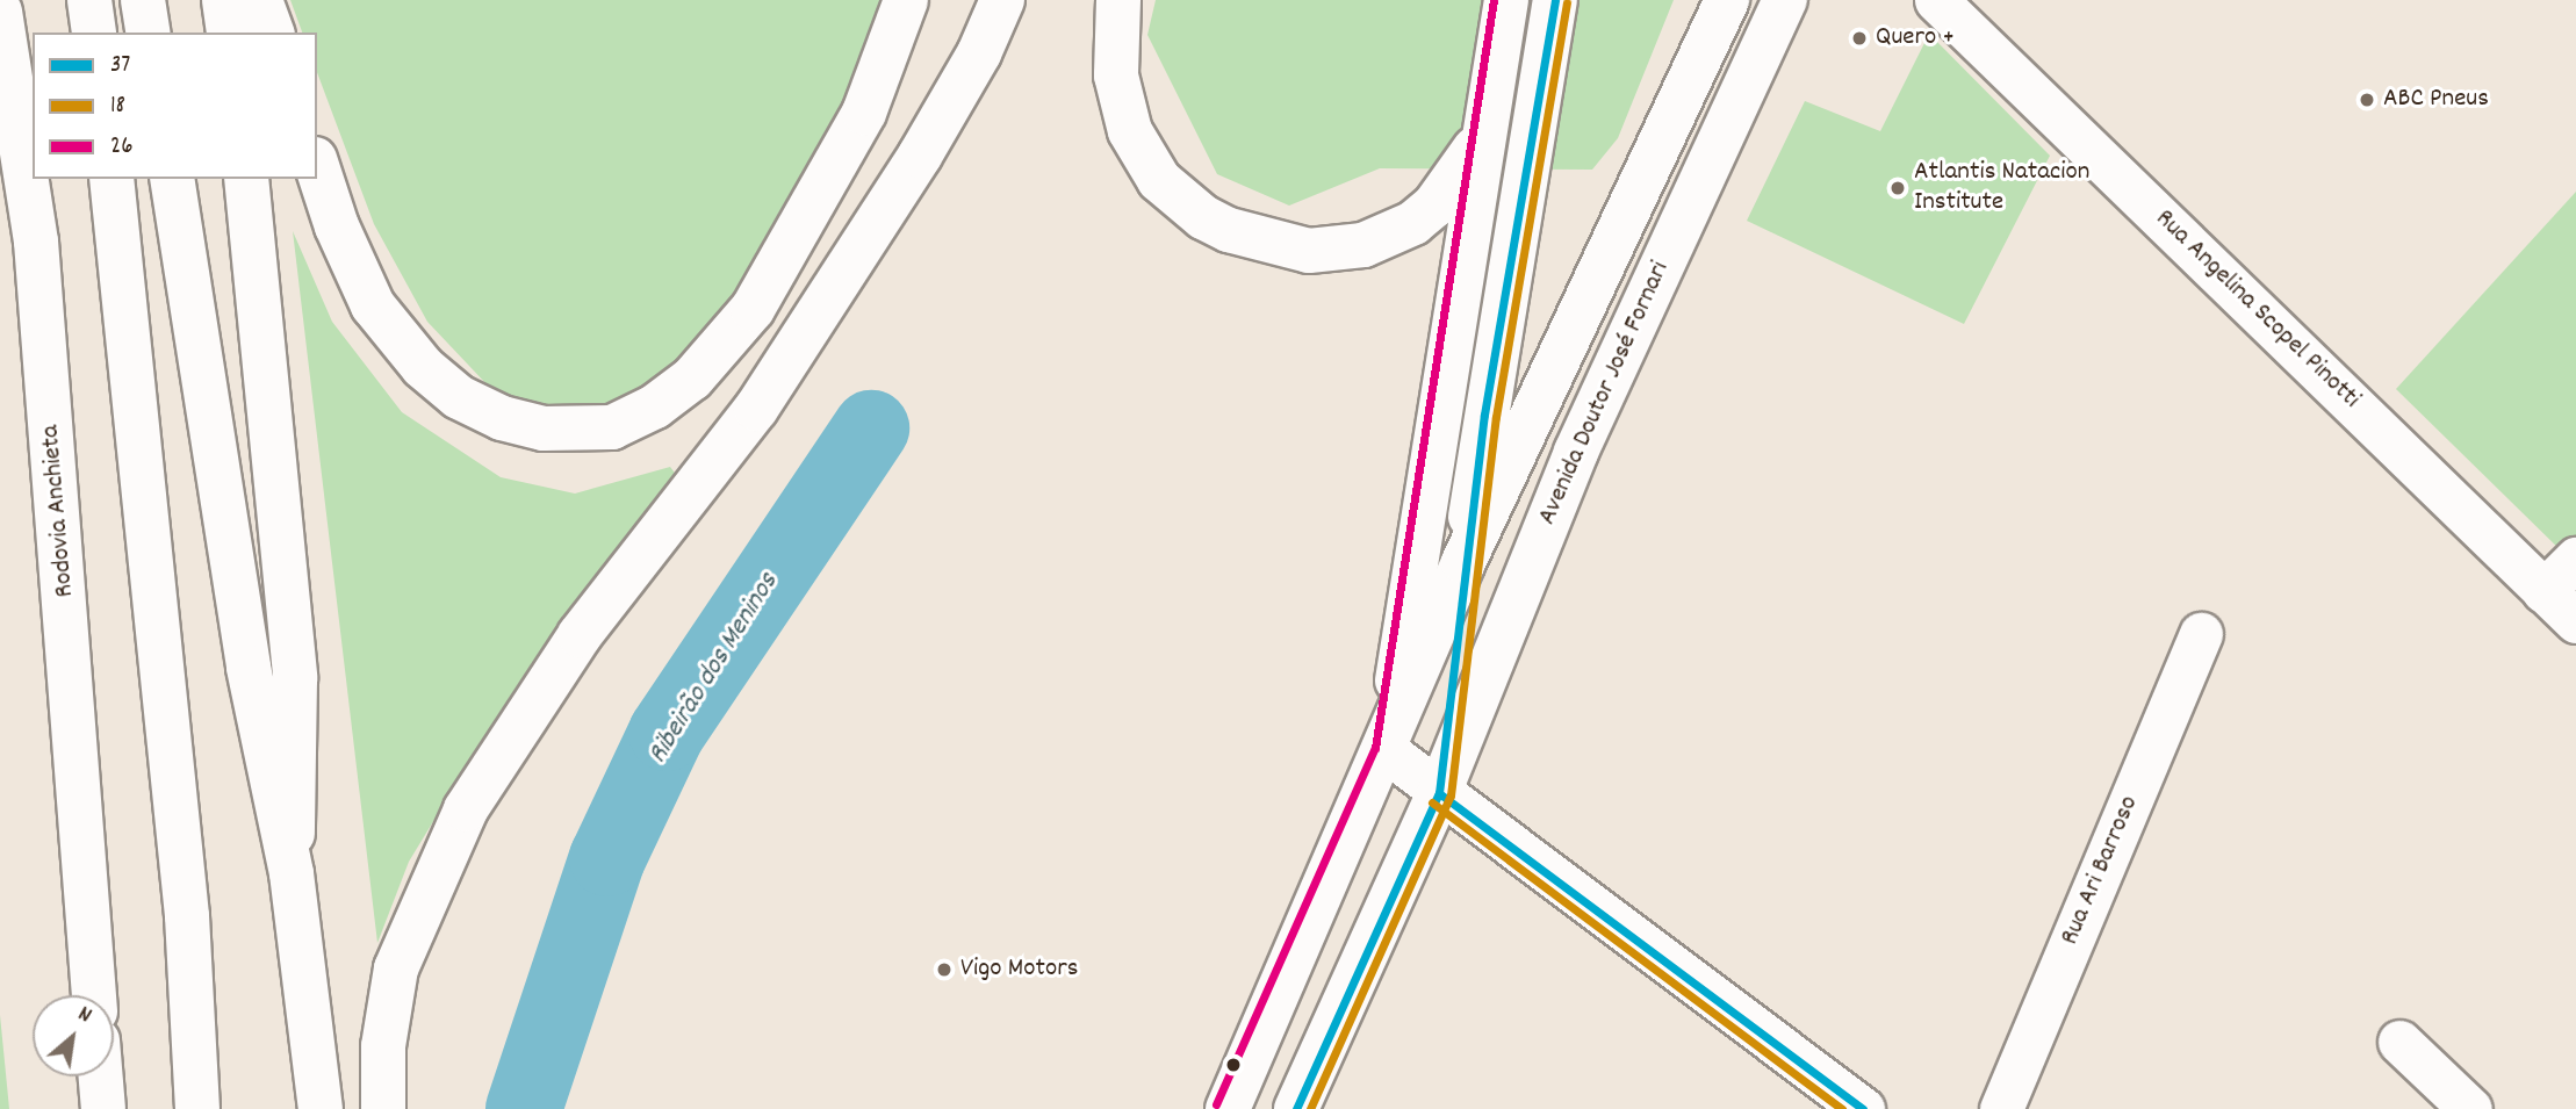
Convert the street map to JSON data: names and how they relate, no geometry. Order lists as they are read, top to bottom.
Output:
{
  "streets": {
    "main road": ["Avenida Doutor José Fornari", "Rodovia Anchieta"],
    "street": ["Rua Angelina Scopel Pinotti", "Rua Ari Barroso"]
  },
  "water": ["Ribeirão dos Meninos"],
  "places": [
    "Quero +",
    "ABC Pneus",
    "Atlantis Natacion Institute",
    "Vigo Motors"
  ],
  "lines": ["transit line 37", "transit line 26", "transit line 18"],
  "legend": ["37", "18", "26"],
  "north": "top right"
}
